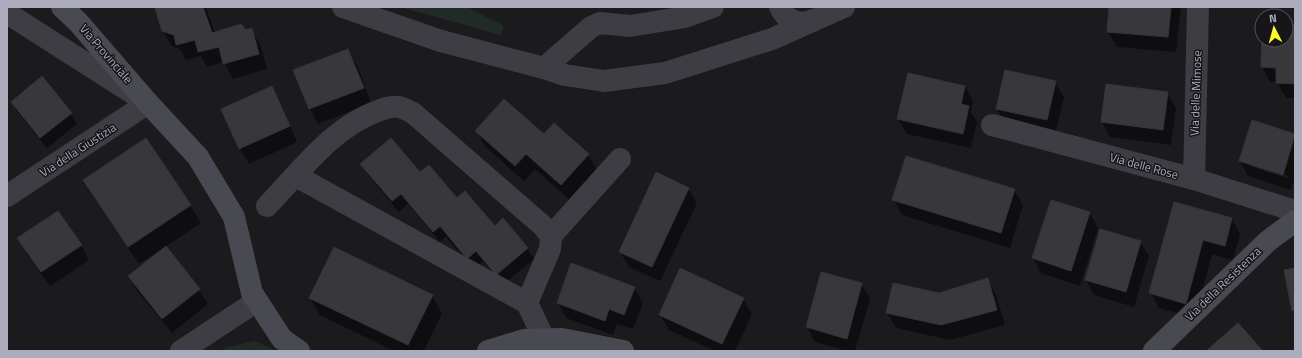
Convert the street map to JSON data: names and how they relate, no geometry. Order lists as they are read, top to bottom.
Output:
{
  "streets": {
    "street": [
      "Via Provinciale",
      "Via delle Mimose",
      "Via della Giustizia",
      "Via delle Rose",
      "Via della Resistenza"
    ]
  },
  "crossings": [
    ["Via Provinciale", "Via della Giustizia"],
    ["Via delle Mimose", "Via delle Rose"]
  ],
  "north": "top"
}
